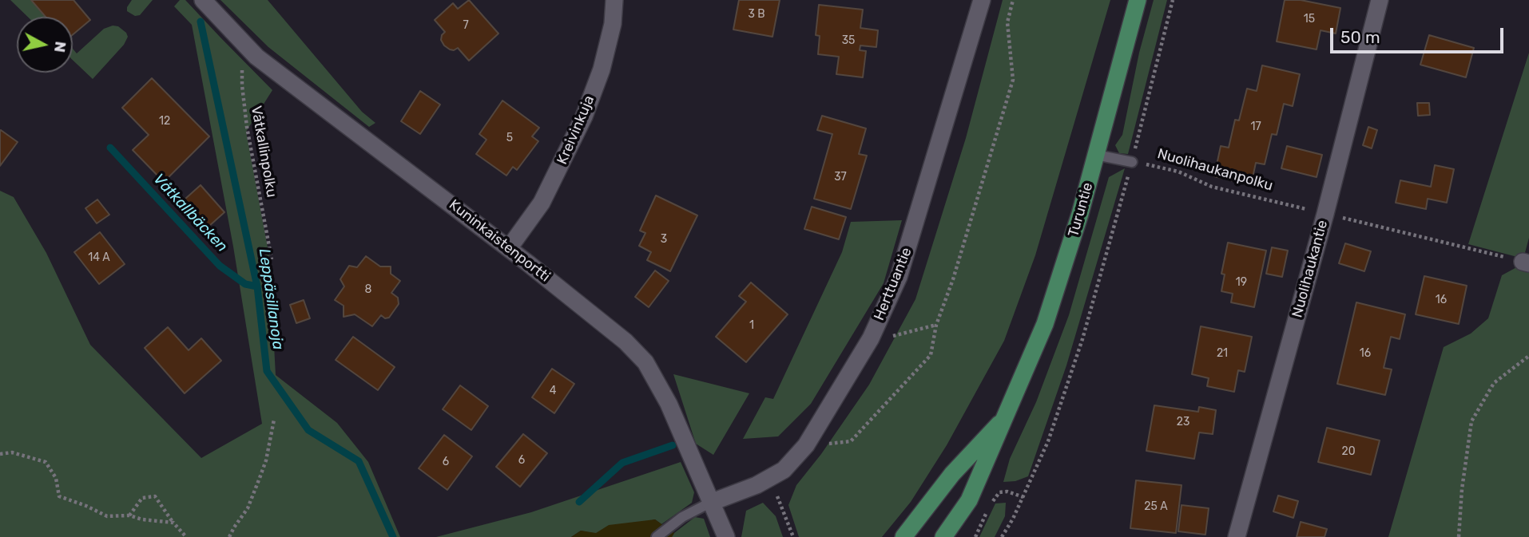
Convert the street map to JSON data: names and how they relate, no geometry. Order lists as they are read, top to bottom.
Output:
{
  "streets": {
    "main road": ["Turuntie"],
    "street": [
      "Kreivinkuja",
      "Kuninkaistenportti",
      "Nuolihaukantie",
      "Herttuantie"
    ],
    "path": ["Våtkallinpolku", "Nuolihaukanpolku"]
  },
  "crossings": [
    ["Kreivinkuja", "Kuninkaistenportti"],
    ["Våtkallinpolku", "Kuninkaistenportti"],
    ["Nuolihaukanpolku", "Nuolihaukantie"],
    ["Kuninkaistenportti", "Herttuantie"]
  ],
  "water": ["Våtkallbäcken", "Leppäsillanoja"],
  "house_numbers": [
    "3 B",
    "15",
    "7",
    "35",
    "12",
    "17",
    "5",
    "37",
    "3",
    "14 A",
    "19",
    "8",
    "16",
    "1",
    "21",
    "16",
    "4",
    "23",
    "20",
    "6",
    "6",
    "25 A"
  ],
  "scale_bar": "50 m",
  "north": "right"
}
